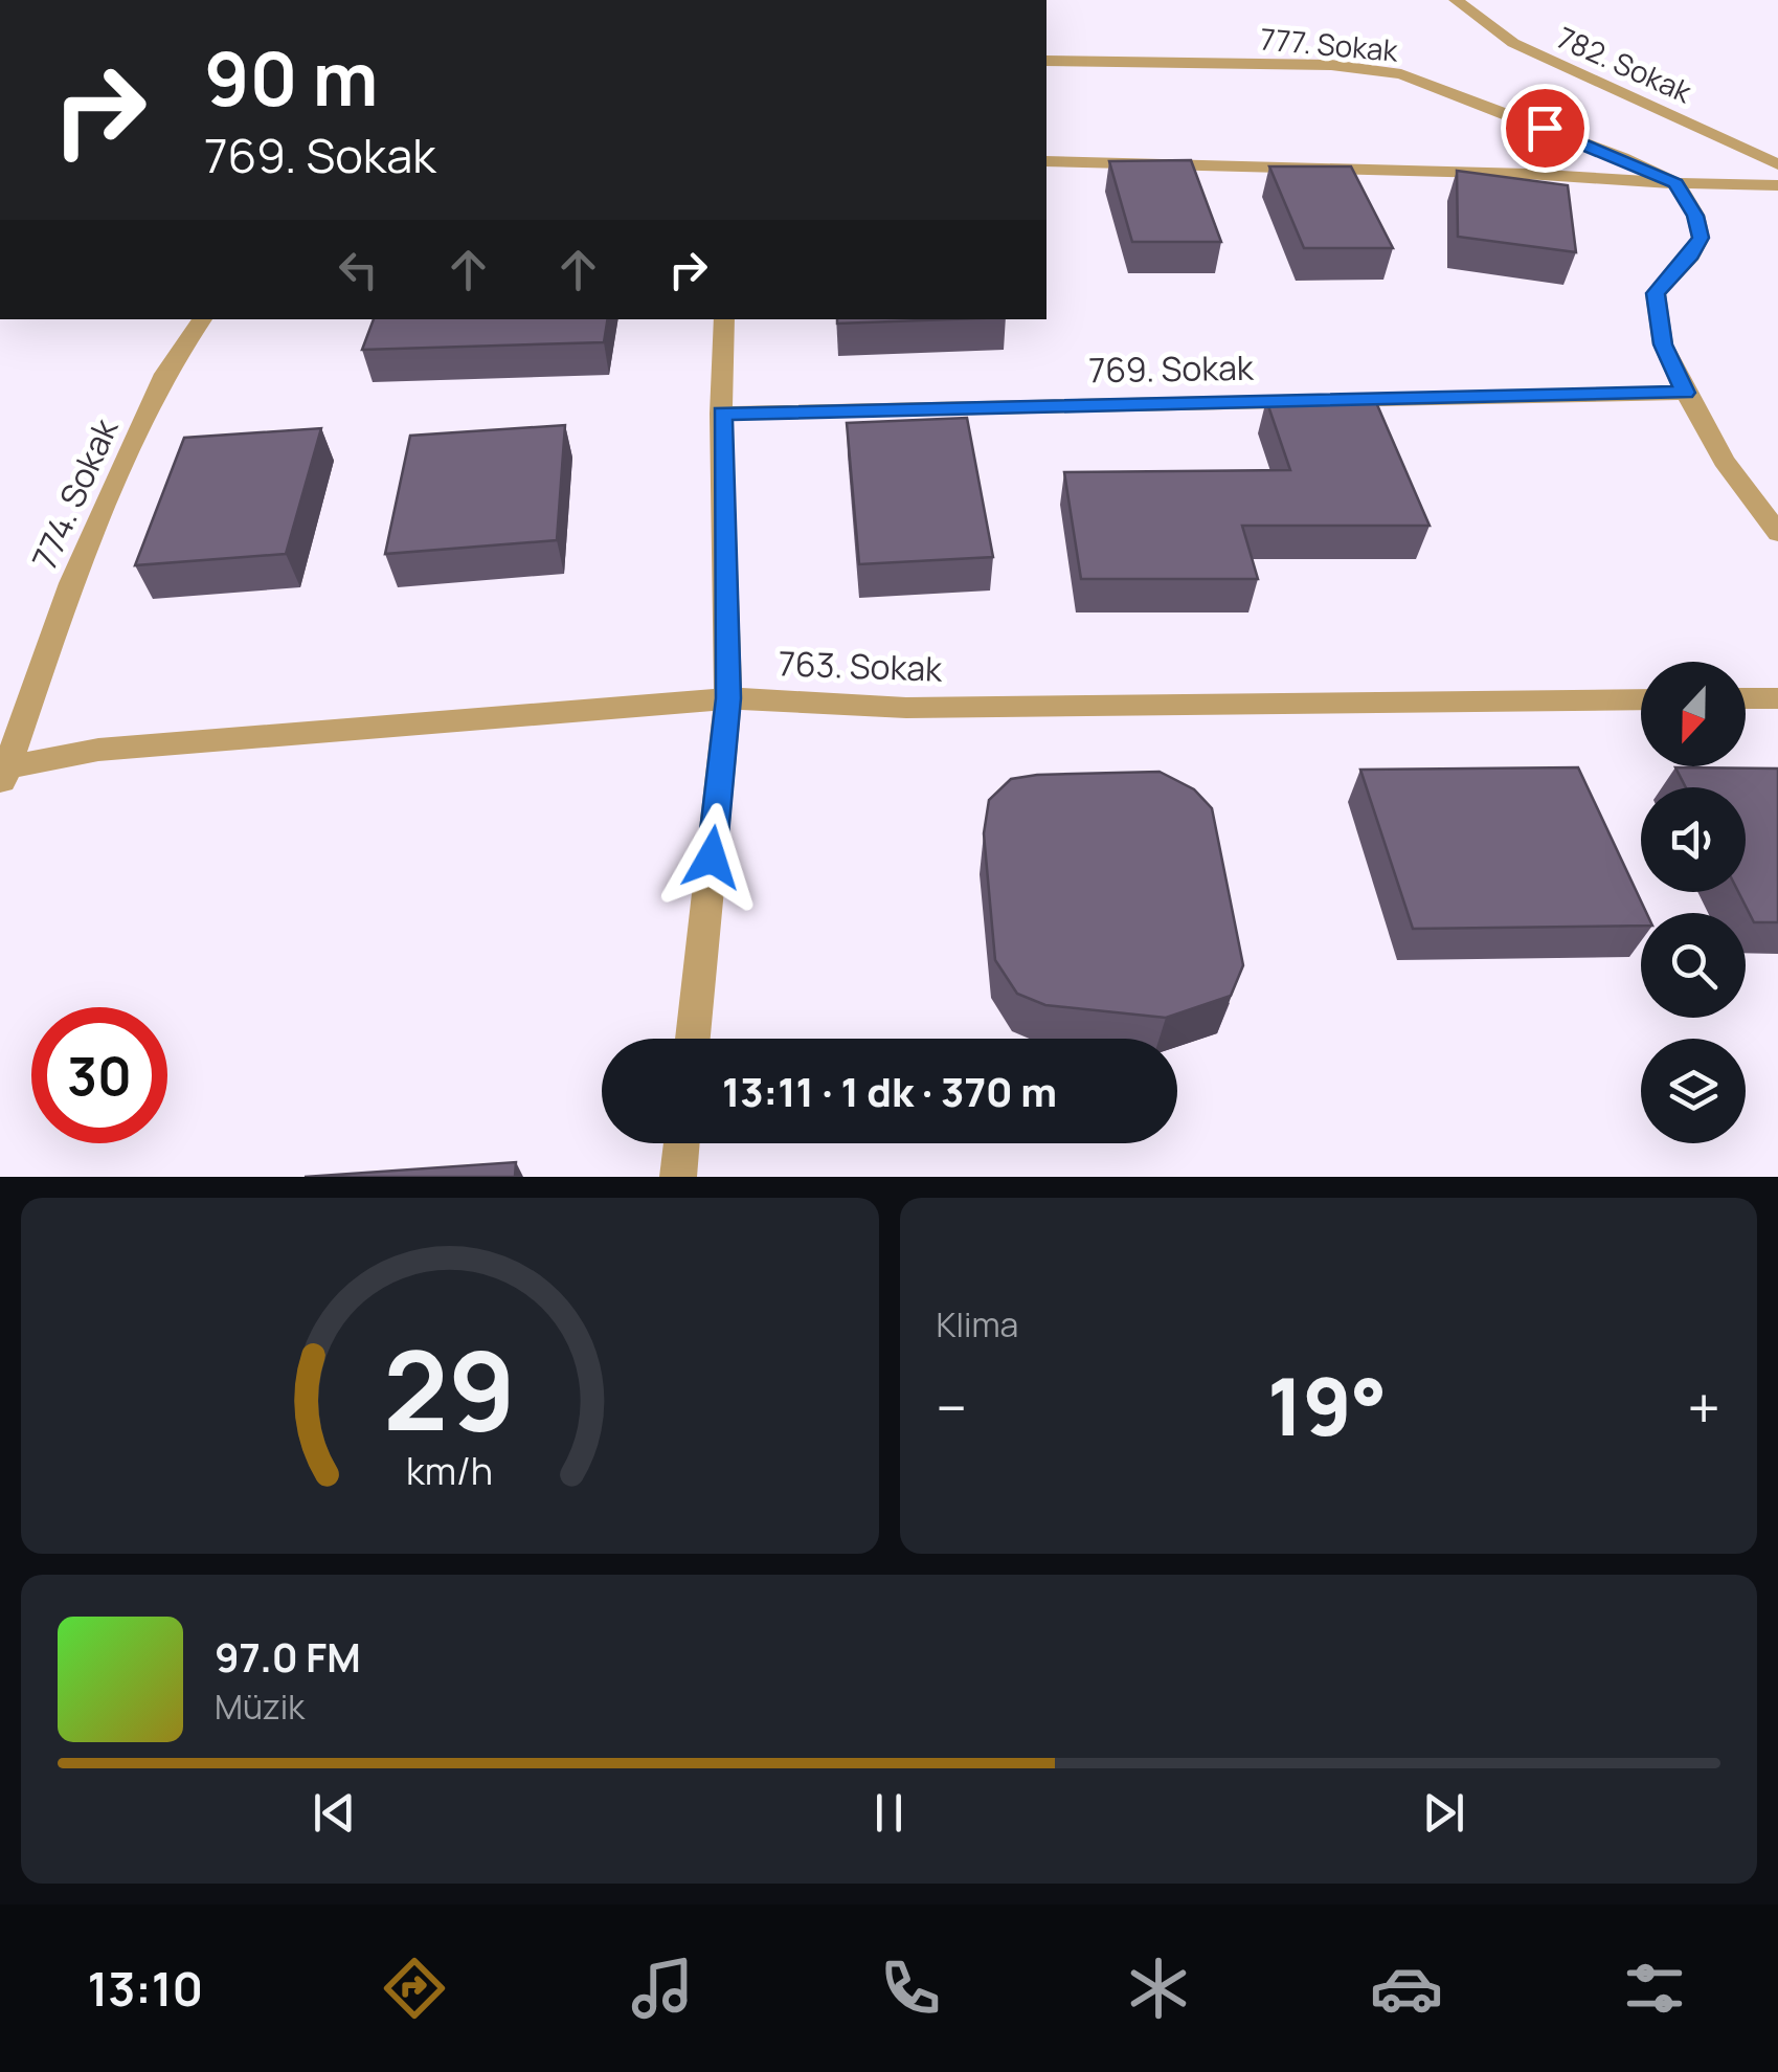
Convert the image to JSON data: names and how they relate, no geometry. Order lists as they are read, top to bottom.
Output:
{
  "streets": {
    "street": [
      "777. Sokak",
      "782. Sokak",
      "769. Sokak",
      "774. Sokak",
      "763. Sokak"
    ]
  },
  "crossings": [
    ["774. Sokak", "763. Sokak"]
  ],
  "north": "bottom",
  "page": {
    "turn": ["90 m", "769. Sokak"],
    "limit": "30",
    "trip": "13:11 · 1 dk · 370 m",
    "tile": "Klima",
    "heat": ["−", "19°", "+"],
    "song": ["97.0 FM", "Müzik"],
    "tabs": "13:10",
    "gauge": ["29", "km/h"]
  }
}
